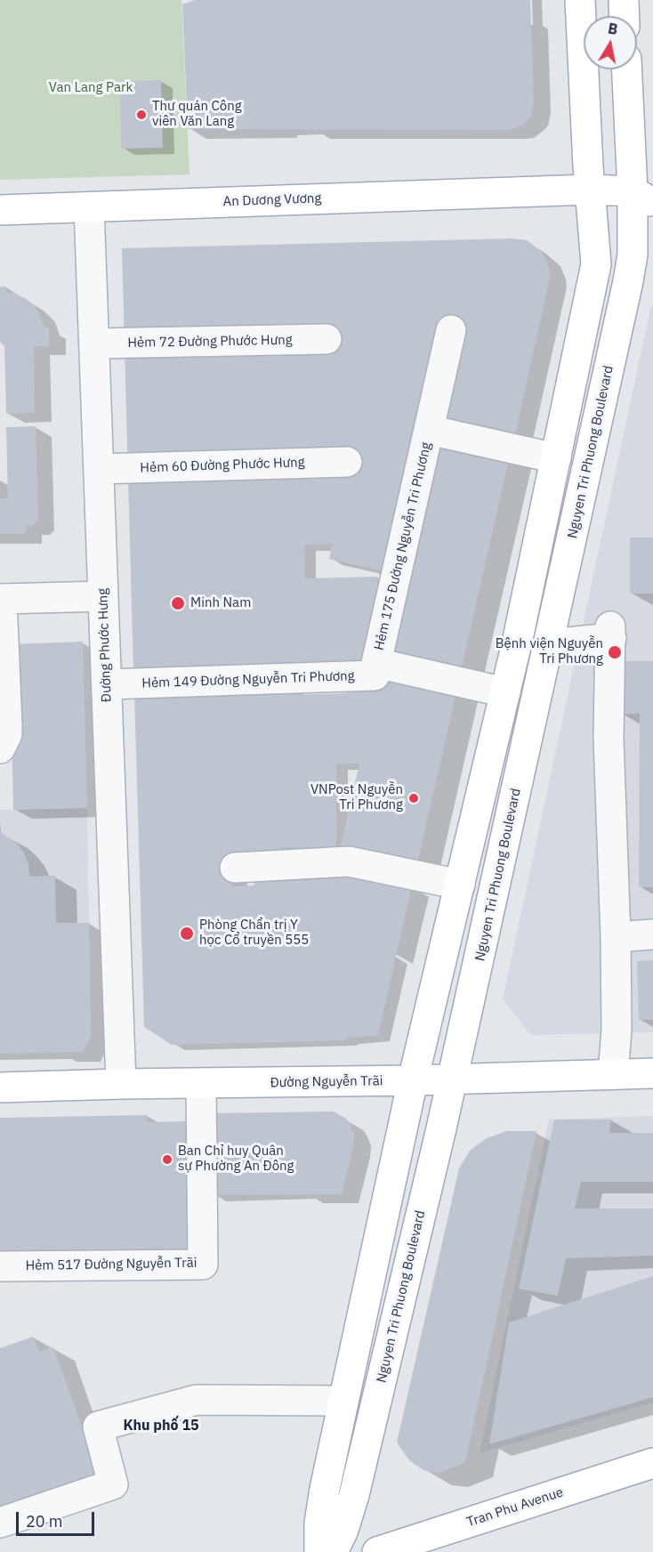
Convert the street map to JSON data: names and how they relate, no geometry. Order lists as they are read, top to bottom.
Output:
{
  "streets": {
    "main road": [
      "An Dương Vương",
      "Nguyen Tri Phuong Boulevard",
      "Đường Nguyễn Trãi",
      "Tran Phu Avenue"
    ],
    "street": [
      "Hẻm 72 Đường Phước Hưng",
      "Hẻm 60 Đường Phước Hưng",
      "Hẻm 175 Đường Nguyễn Tri Phương",
      "Đường Phước Hưng",
      "Hẻm 149 Đường Nguyễn Tri Phương",
      "Hẻm 517 Đường Nguyễn Trãi"
    ]
  },
  "crossings": [
    ["An Dương Vương", "Nguyen Tri Phuong Boulevard"],
    ["An Dương Vương", "Đường Phước Hưng"],
    ["Hẻm 72 Đường Phước Hưng", "Đường Phước Hưng"],
    ["Nguyen Tri Phuong Boulevard", "Đường Nguyễn Trãi"],
    ["Hẻm 60 Đường Phước Hưng", "Đường Phước Hưng"],
    ["Hẻm 175 Đường Nguyễn Tri Phương", "Hẻm 149 Đường Nguyễn Tri Phương"],
    ["Đường Phước Hưng", "Hẻm 149 Đường Nguyễn Tri Phương"],
    ["Đường Phước Hưng", "Đường Nguyễn Trãi"],
    ["Đường Nguyễn Trãi", "Hẻm 517 Đường Nguyễn Trãi"]
  ],
  "districts": ["Khu phố 15"],
  "parks": ["Van Lang Park"],
  "places": [
    "Thư quán Công viên Văn Lang",
    "Minh Nam",
    "Bệnh viện Nguyễn Tri Phương",
    "VNPost Nguyễn Tri Phương",
    "Phòng Chẩn trị Y học Cổ truyền 555",
    "Ban Chỉ huy Quân sự Phường An Đông"
  ],
  "scale_bar": "20 m",
  "north": "top"
}
